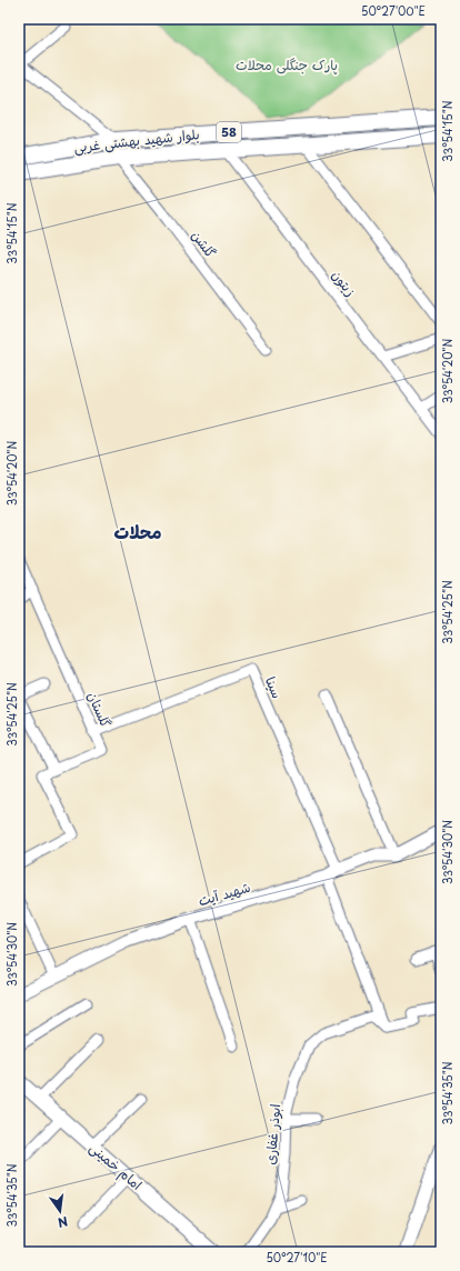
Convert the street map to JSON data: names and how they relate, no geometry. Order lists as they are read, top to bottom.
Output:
{
  "streets": {
    "main road": ["58", "بلوار شهید بهشتی غربی", "امام خمینی"],
    "street": [
      "گلشن",
      "زیتون",
      "سینا",
      "گلستان",
      "شهید آیت",
      "ابوذر غفاری"
    ]
  },
  "crossings": [
    ["بلوار شهید بهشتی غربی", "گلشن"],
    ["بلوار شهید بهشتی غربی", "زیتون"],
    ["سینا", "گلستان"],
    ["سینا", "شهید آیت"]
  ],
  "districts": ["محلات"],
  "parks": ["پارک جنگلی محلات"],
  "north": "bottom",
  "coordinates": [
    "50°27'00\"E",
    "33°54'15\"N",
    "33°54'20\"N",
    "33°54'25\"N",
    "33°54'30\"N",
    "33°54'35\"N",
    "50°27'10\"E"
  ]
}
